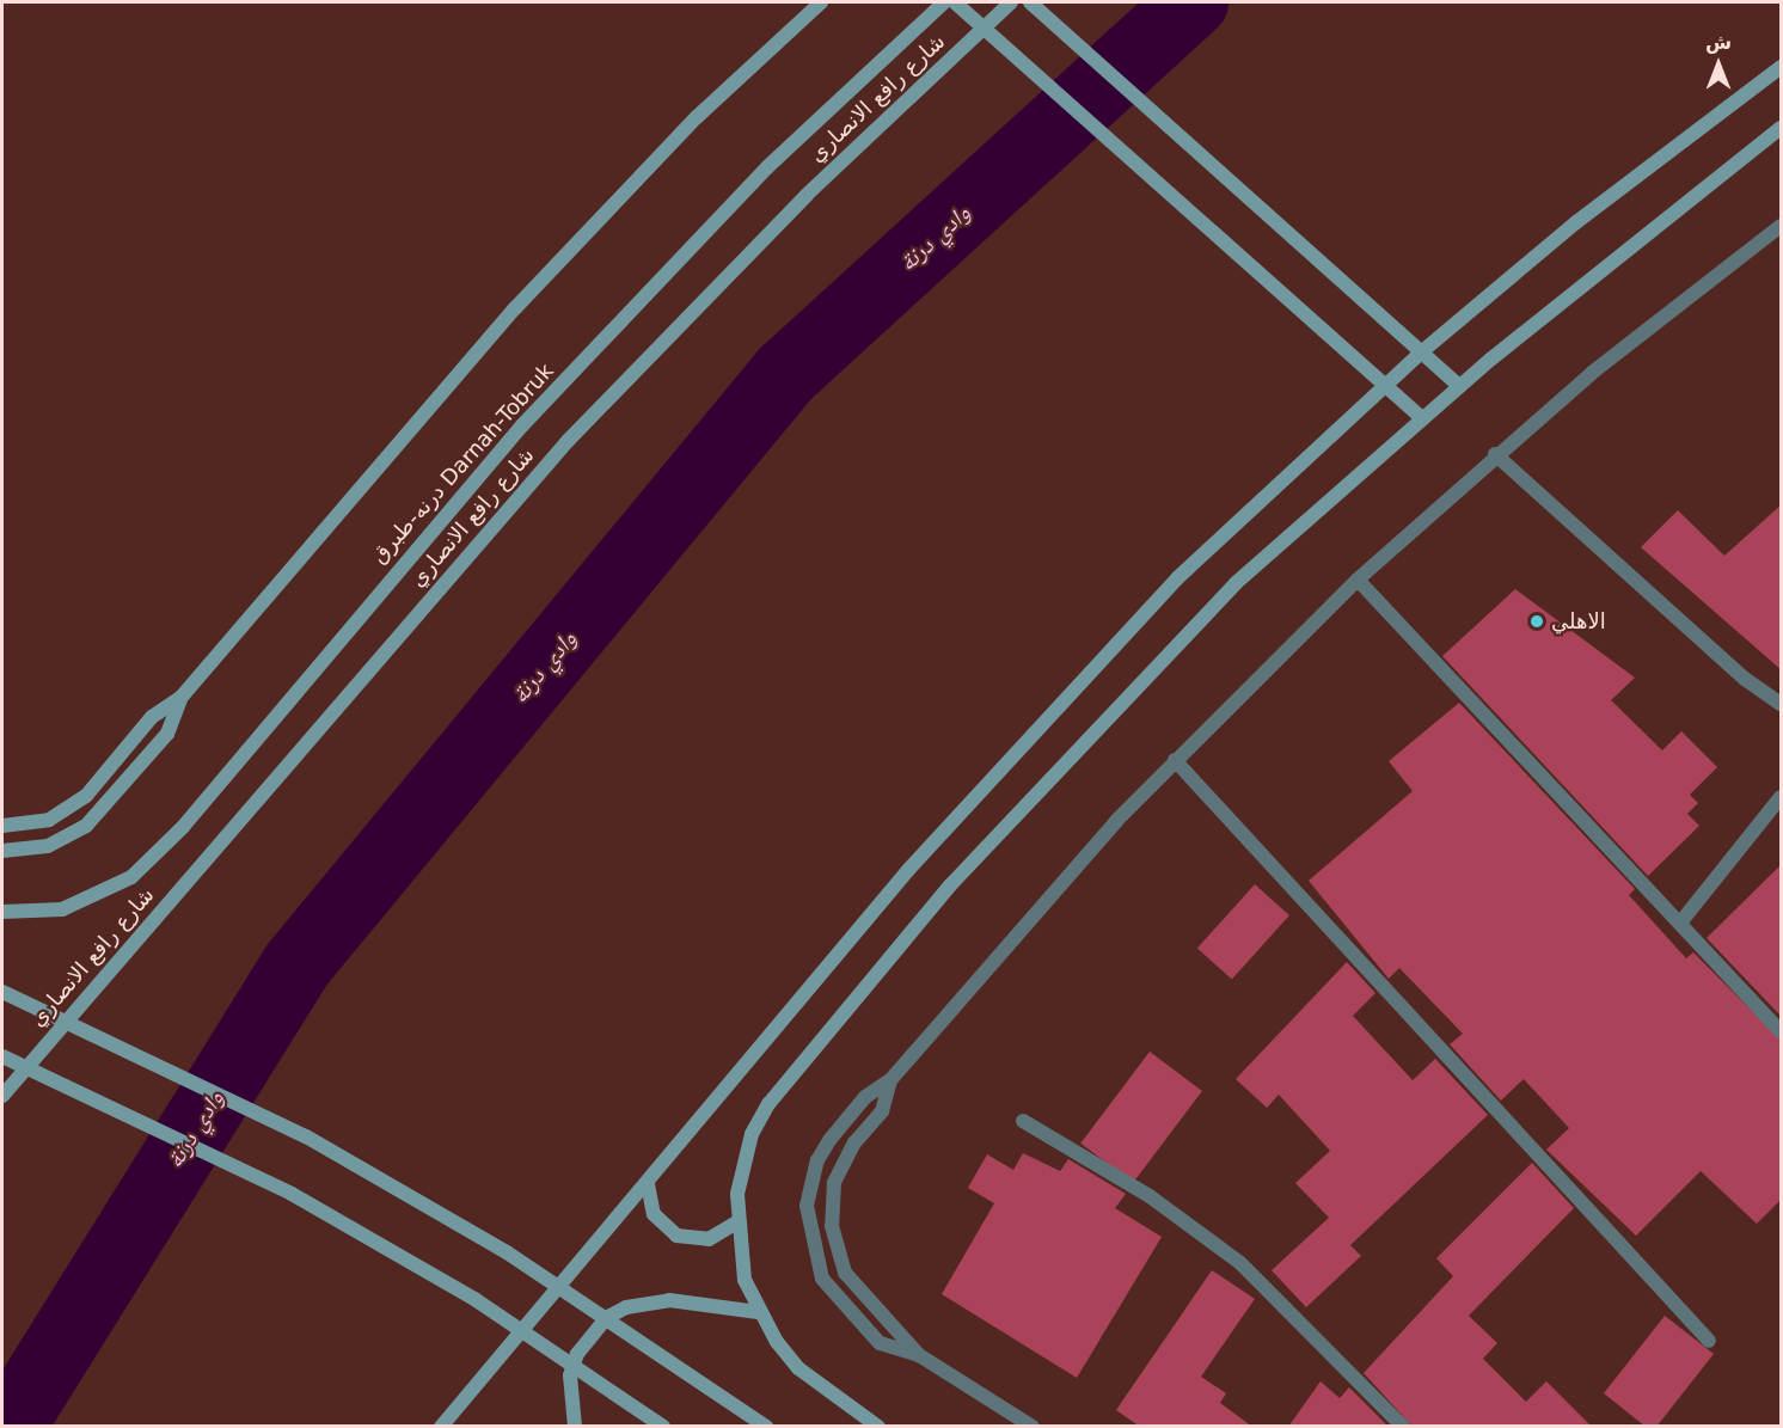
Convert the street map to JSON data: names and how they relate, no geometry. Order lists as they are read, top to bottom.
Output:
{
  "streets": {
    "street": ["شارع رافع الانصاري", "درنه-طبرق Darnah-Tobruk"]
  },
  "water": ["وادي درنة"],
  "places": ["الاهلي"],
  "north": "top"
}
